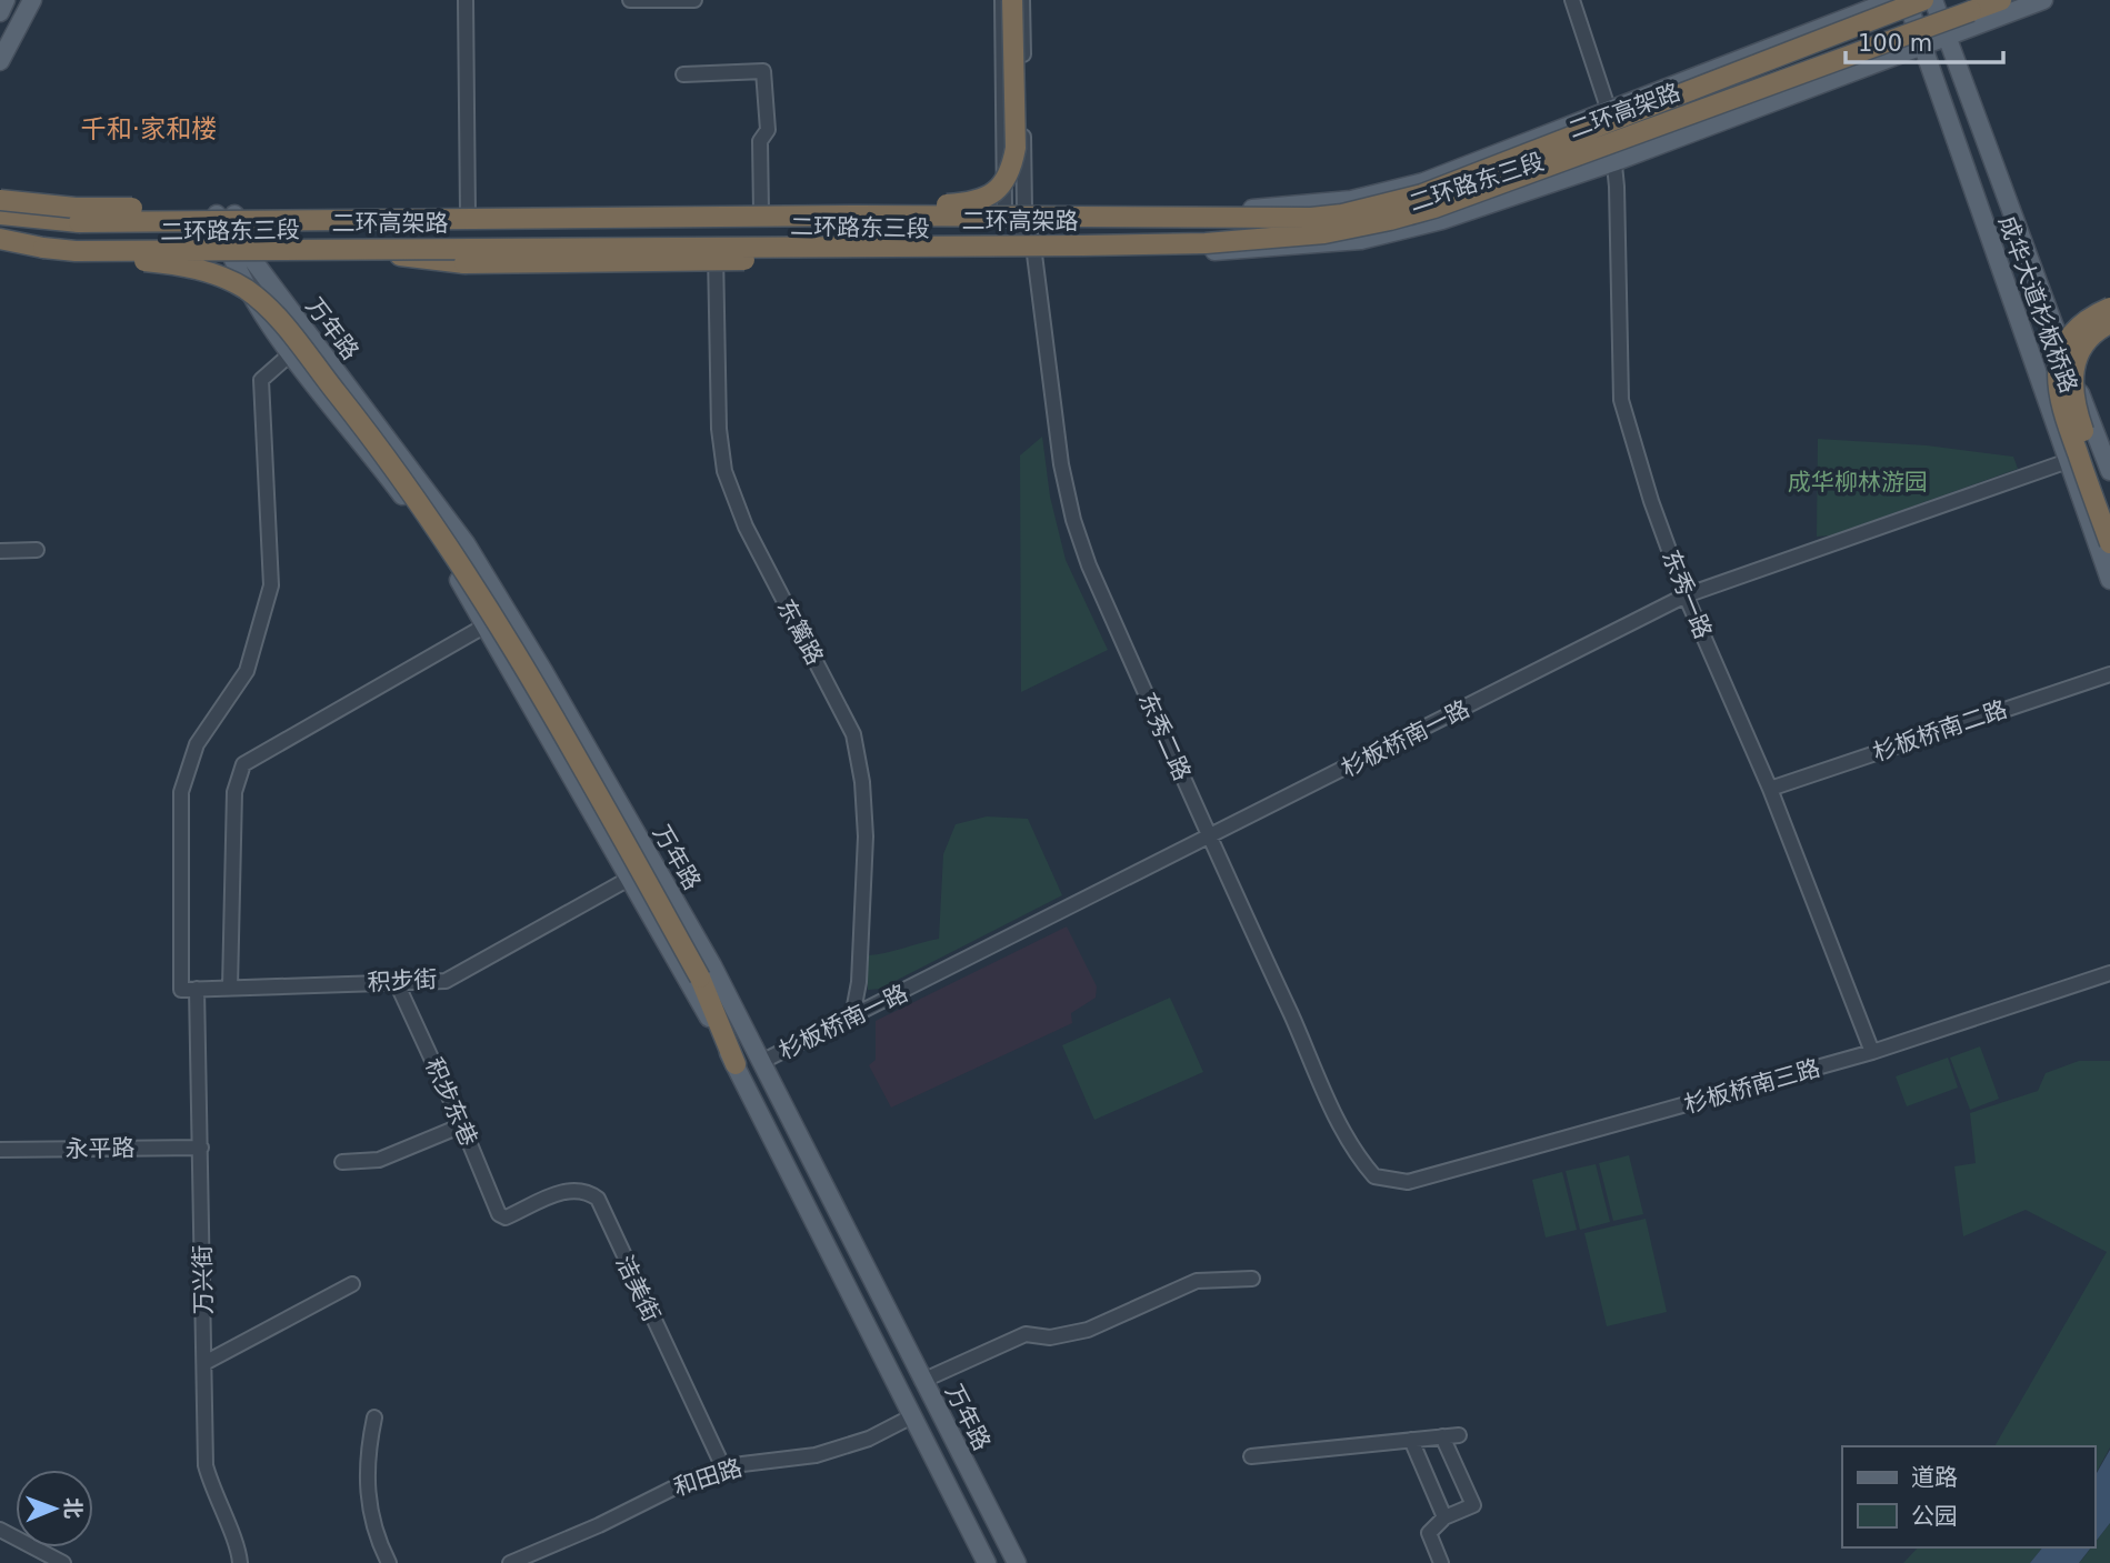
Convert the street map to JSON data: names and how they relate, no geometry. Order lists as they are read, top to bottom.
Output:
{
  "streets": {
    "highway": ["二环高架路"],
    "main road": ["二环路东三段", "成华大道杉板桥路", "万年路"],
    "street": [
      "东秀一路",
      "东篱路",
      "杉板桥南二路",
      "东秀二路",
      "杉板桥南一路",
      "积步街",
      "杉板桥南三路",
      "积步东巷",
      "永平路",
      "万兴街",
      "洁美街",
      "和田路"
    ]
  },
  "crossings": [
    ["二环高架路", "二环路东三段"],
    ["二环高架路", "东秀二路"],
    ["二环路东三段", "成华大道杉板桥路"],
    ["二环路东三段", "万年路"],
    ["二环路东三段", "东秀一路"],
    ["二环路东三段", "东篱路"],
    ["二环路东三段", "东秀二路"],
    ["成华大道杉板桥路", "杉板桥南一路"],
    ["万年路", "杉板桥南一路"],
    ["万年路", "积步街"],
    ["万年路", "和田路"],
    ["东秀一路", "杉板桥南二路"],
    ["东秀一路", "杉板桥南一路"],
    ["东秀一路", "杉板桥南三路"],
    ["东篱路", "杉板桥南一路"],
    ["东秀二路", "杉板桥南一路"],
    ["东秀二路", "杉板桥南三路"],
    ["积步街", "积步东巷"],
    ["积步街", "万兴街"],
    ["积步东巷", "洁美街"],
    ["永平路", "万兴街"],
    ["洁美街", "和田路"]
  ],
  "districts": ["千和·家和楼"],
  "parks": ["成华柳林游园"],
  "legend": ["道路", "公园"],
  "scale_bar": "100 m",
  "north": "right"
}
